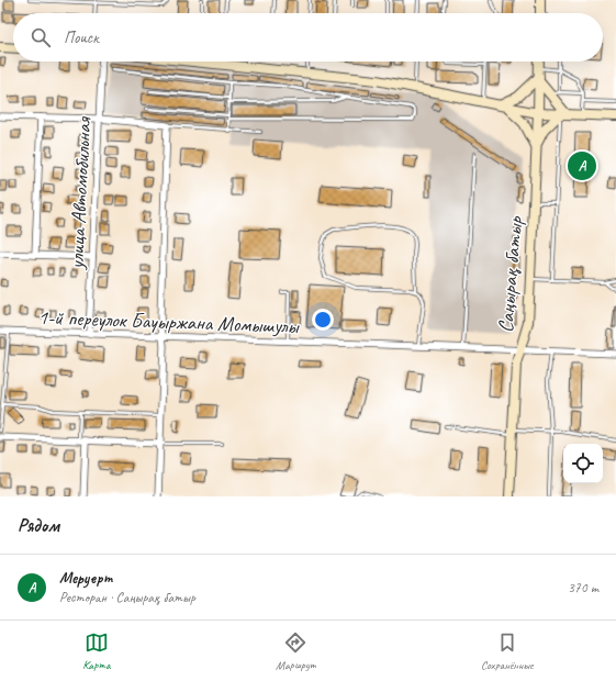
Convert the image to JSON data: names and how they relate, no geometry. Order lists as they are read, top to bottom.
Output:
{
  "streets": {
    "street": ["улица Автомобильная", "Саңырақ батыр", "1-й переулок Бауыржана Момышулы"]
  },
  "crossings": [
    ["улица Автомобильная", "1-й переулок Бауыржана Момышулы"],
    ["Саңырақ батыр", "1-й переулок Бауыржана Момышулы"]
  ],
  "page": {
    "search": "Поиск",
    "pins": "A",
    "heading": "Рядом",
    "list": [
      {
        "mark": "A",
        "name": "Меруерт",
        "note": "Ресторан · Саңырақ батыр",
        "value": "370 m"
      }
    ],
    "nav": ["Карта", "Маршрут", "Сохранённые"]
  }
}
